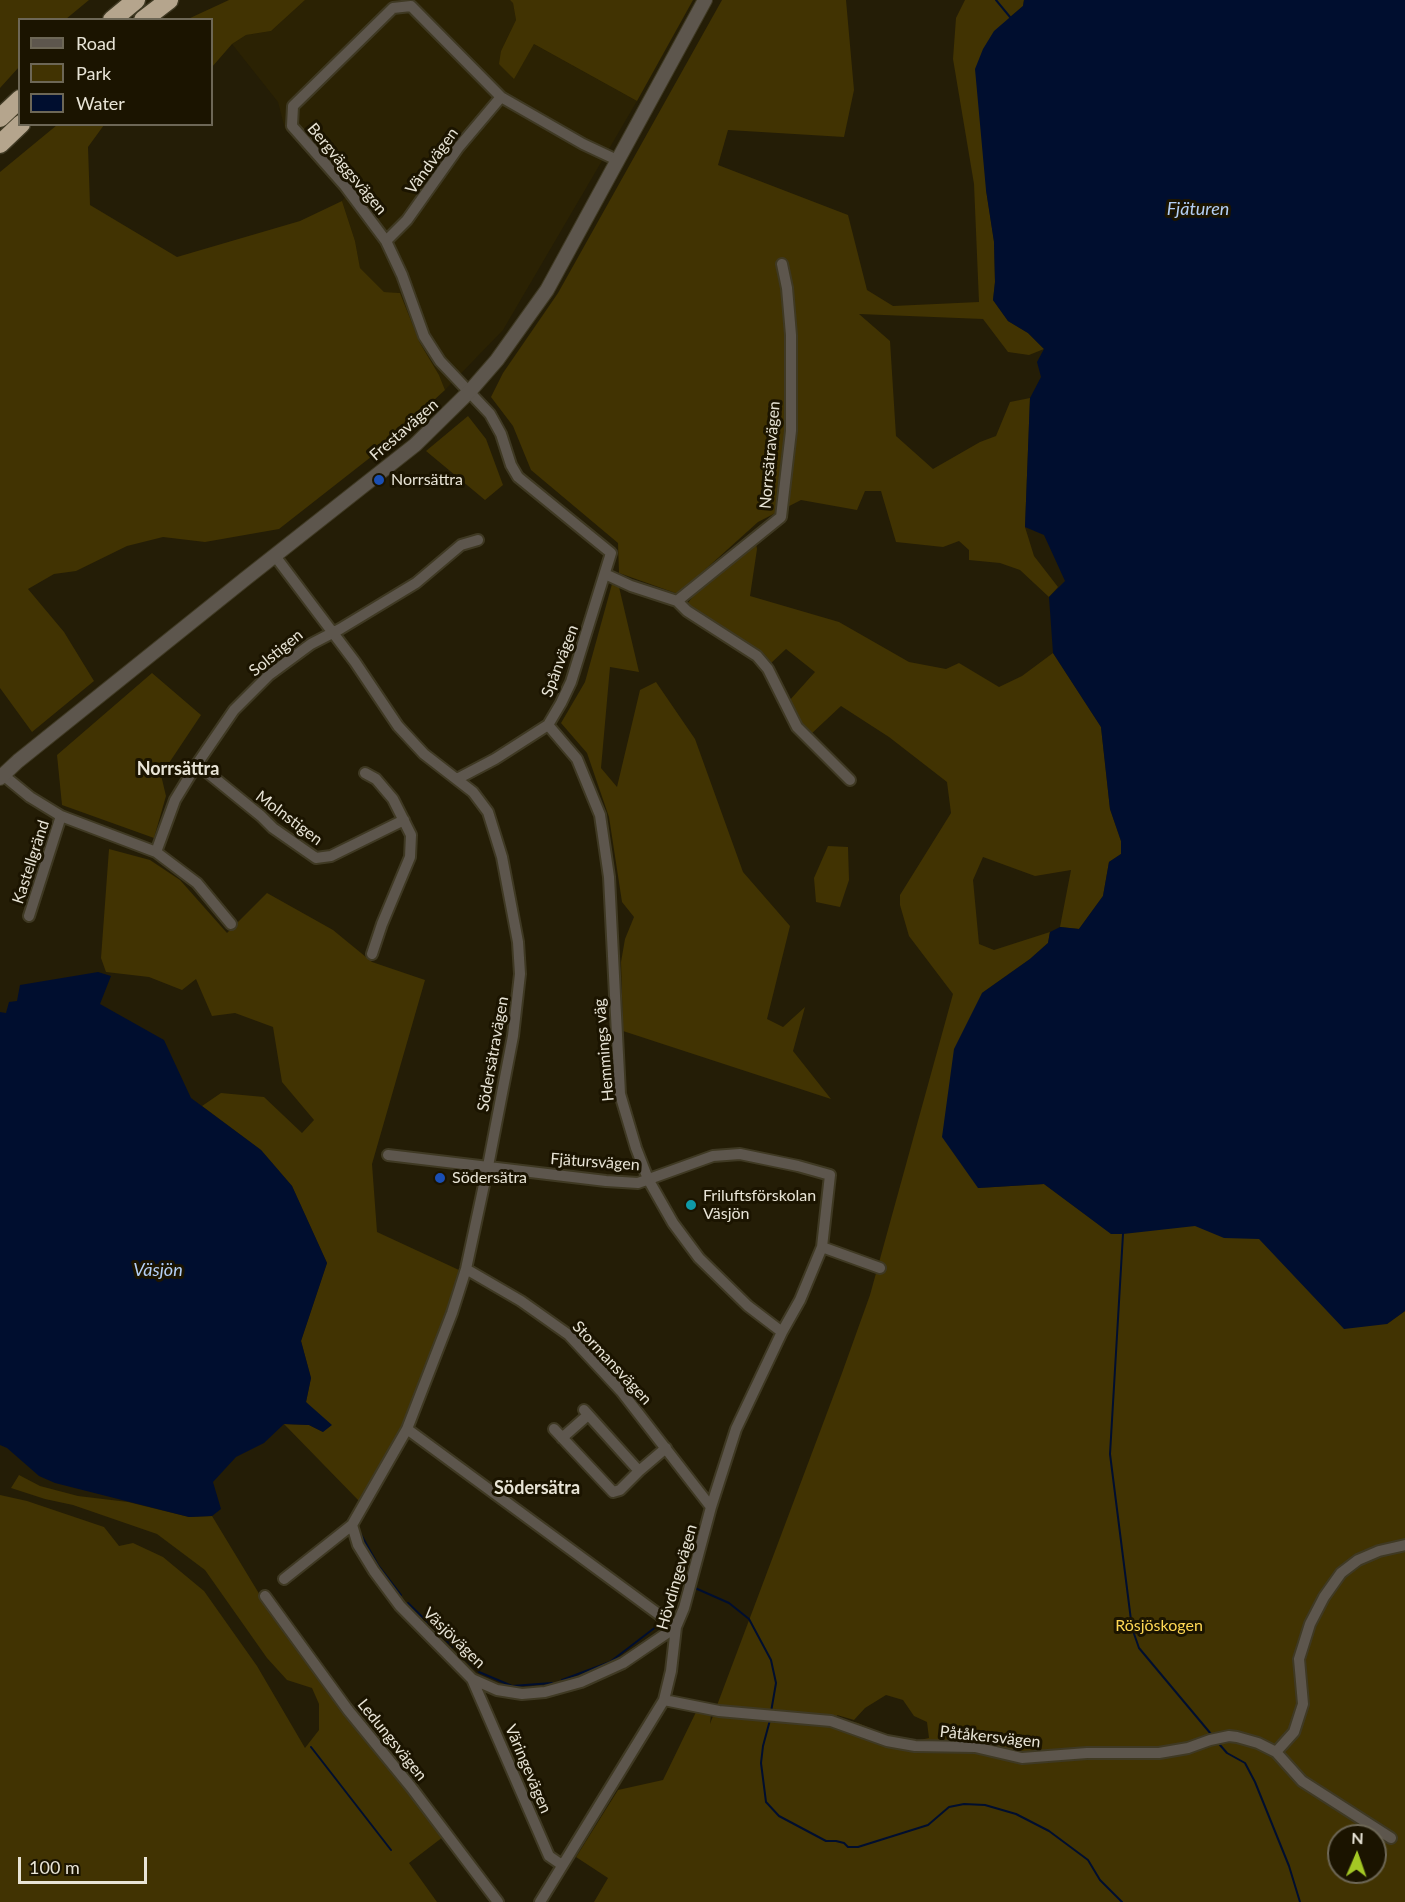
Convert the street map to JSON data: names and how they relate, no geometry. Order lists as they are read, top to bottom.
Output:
{
  "streets": {
    "street": [
      "Vändvägen",
      "Bergväggsvägen",
      "Frestavägen",
      "Norrsätravägen",
      "Solstigen",
      "Spånvägen",
      "Molnstigen",
      "Kastellgränd",
      "Hemmings väg",
      "Södersätravägen",
      "Fjätursvägen",
      "Stormansvägen",
      "Hövdingevägen",
      "Väsjövägen",
      "Påtåkersvägen",
      "Ledungsvägen",
      "Väringevägen"
    ]
  },
  "crossings": [
    ["Vändvägen", "Bergväggsvägen"],
    ["Bergväggsvägen", "Frestavägen"],
    ["Frestavägen", "Södersätravägen"],
    ["Solstigen", "Molnstigen"],
    ["Solstigen", "Södersätravägen"],
    ["Spånvägen", "Hemmings väg"],
    ["Spånvägen", "Södersätravägen"],
    ["Hemmings väg", "Fjätursvägen"],
    ["Hemmings väg", "Hövdingevägen"],
    ["Södersätravägen", "Fjätursvägen"],
    ["Södersätravägen", "Stormansvägen"],
    ["Södersätravägen", "Väsjövägen"],
    ["Fjätursvägen", "Hövdingevägen"],
    ["Stormansvägen", "Hövdingevägen"],
    ["Hövdingevägen", "Väsjövägen"],
    ["Hövdingevägen", "Påtåkersvägen"],
    ["Hövdingevägen", "Väringevägen"],
    ["Väsjövägen", "Väringevägen"]
  ],
  "districts": ["Norrsättra", "Södersätra"],
  "water": ["Fjäturen", "Väsjön"],
  "parks": ["Rösjöskogen"],
  "places": ["Norrsättra", "Södersätra", "Friluftsförskolan Väsjön"],
  "legend": ["Road", "Park", "Water"],
  "scale_bar": "100 m",
  "north": "top"
}
